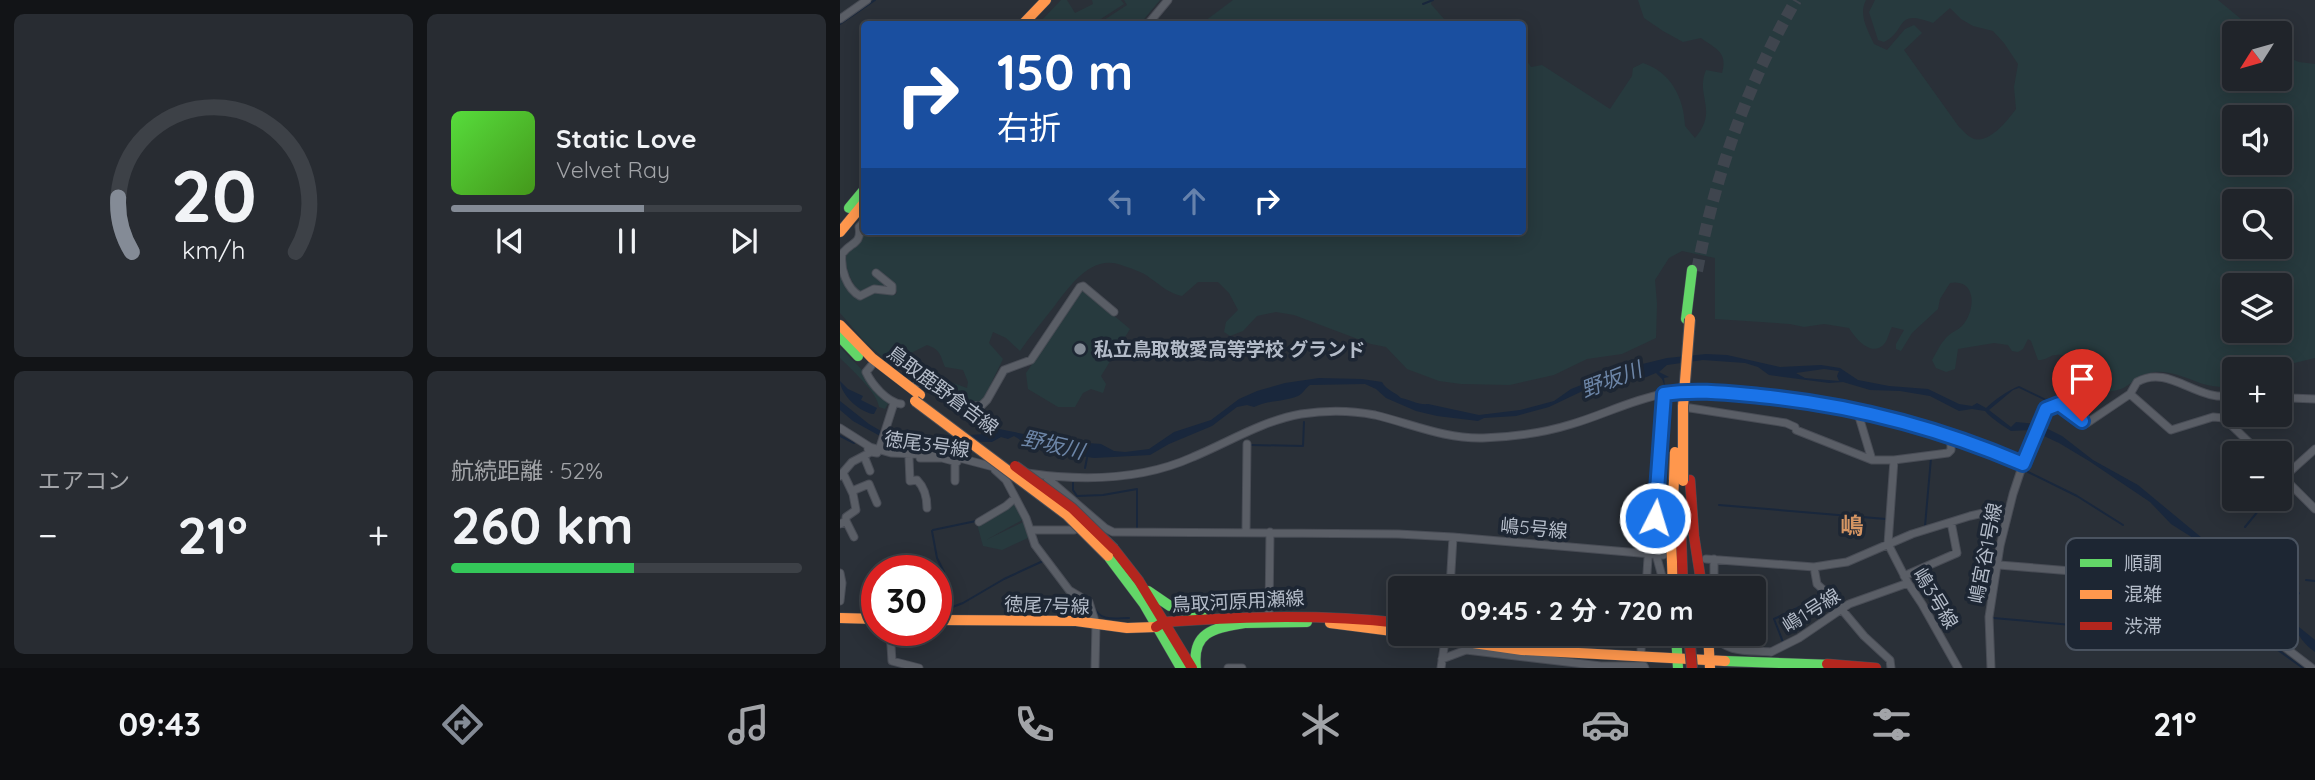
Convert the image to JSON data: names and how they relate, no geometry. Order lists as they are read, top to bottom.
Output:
{
  "streets": {
    "main road": ["鳥取鹿野倉吉線", "鳥取河原用瀬線", "徳尾7号線"],
    "street": [
      "徳尾3号線",
      "嶋5号線",
      "嶋宮谷1号線",
      "嶋3号線",
      "嶋1号線"
    ]
  },
  "crossings": [
    ["鳥取鹿野倉吉線", "鳥取河原用瀬線"],
    ["鳥取鹿野倉吉線", "徳尾7号線"],
    ["徳尾3号線", "徳尾7号線"],
    ["嶋3号線", "嶋1号線"],
    ["鳥取河原用瀬線", "徳尾7号線"]
  ],
  "districts": ["嶋"],
  "water": ["野坂川"],
  "places": ["私立鳥取敬愛高等学校 グランド"],
  "legend": ["順調", "混雑", "渋滞"],
  "north": "bottom left",
  "page": {
    "map_buttons": ["+", "−"],
    "turn": ["150 m", "右折"],
    "song": ["Static Love", "Velvet Ray"],
    "tile": [
      "エアコン",
      ["航続距離 · 52%", "260 km"]
    ],
    "heat": ["−", "21°", "+"],
    "limit": "30",
    "trip": "09:45 · 2 分 · 720 m",
    "tabs": ["09:43", "21°"],
    "gauge": ["20", "km/h"]
  }
}
